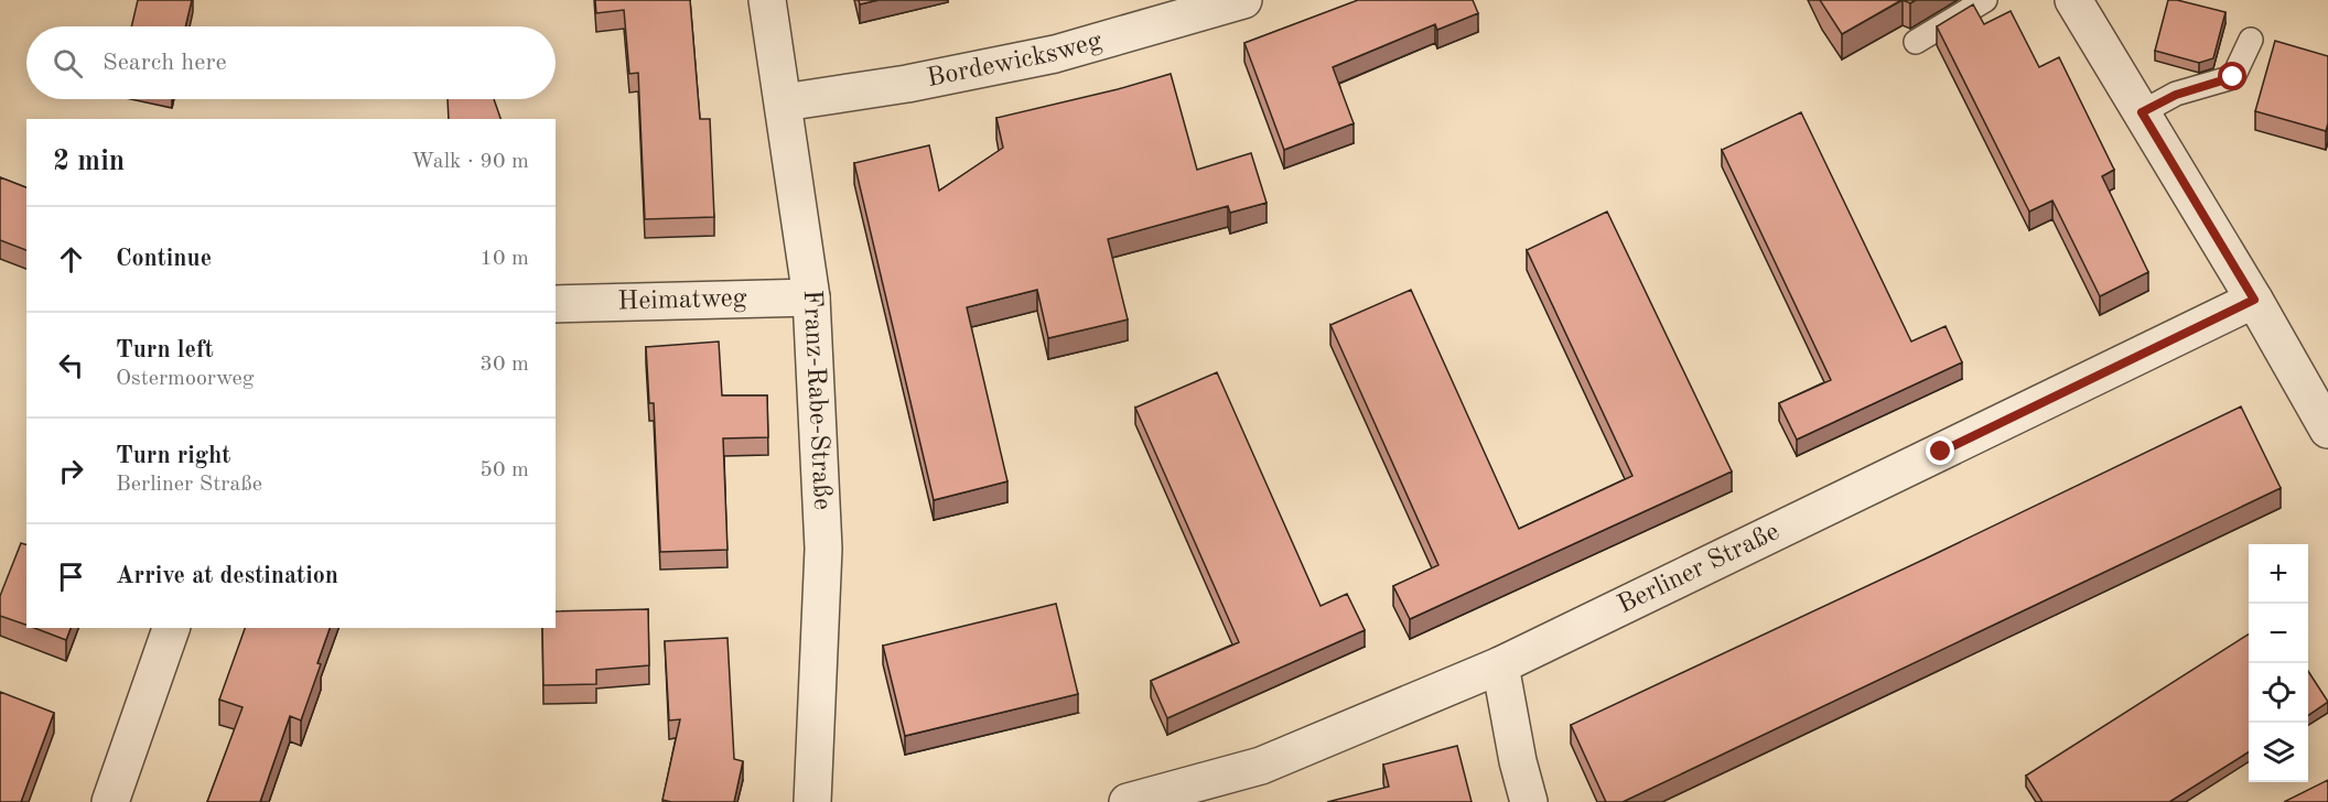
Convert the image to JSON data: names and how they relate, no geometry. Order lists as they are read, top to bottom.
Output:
{
  "streets": {
    "street": [
      "Bordewicksweg",
      "Heimatweg",
      "Franz-Rabe-Straße",
      "Berliner Straße"
    ]
  },
  "crossings": [
    ["Bordewicksweg", "Franz-Rabe-Straße"],
    ["Heimatweg", "Franz-Rabe-Straße"]
  ],
  "page": {
    "search": "Search here",
    "heading": ["2 min", "Walk · 90 m"],
    "list": [
      ["Continue", "10 m"],
      ["Turn left", "Ostermoorweg", "30 m"],
      ["Turn right", "Berliner Straße", "50 m"],
      "Arrive at destination"
    ],
    "map_buttons": ["+", "−"]
  }
}
